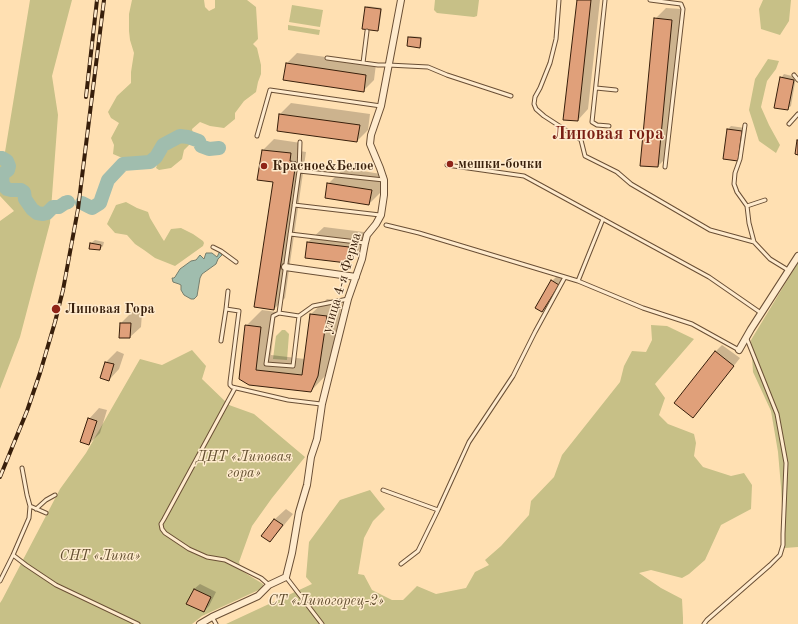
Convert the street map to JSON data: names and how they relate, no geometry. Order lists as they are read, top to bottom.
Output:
{
  "streets": {
    "street": ["улица 4-я Ферма"]
  },
  "districts": ["Липовая гора"],
  "parks": ["ДНТ «Липовая гора»", "СНТ «Липа»", "СТ «Липогорец-2»"],
  "places": ["мешки-бочки", "Красное&Белое", "Липовая Гора"]
}
